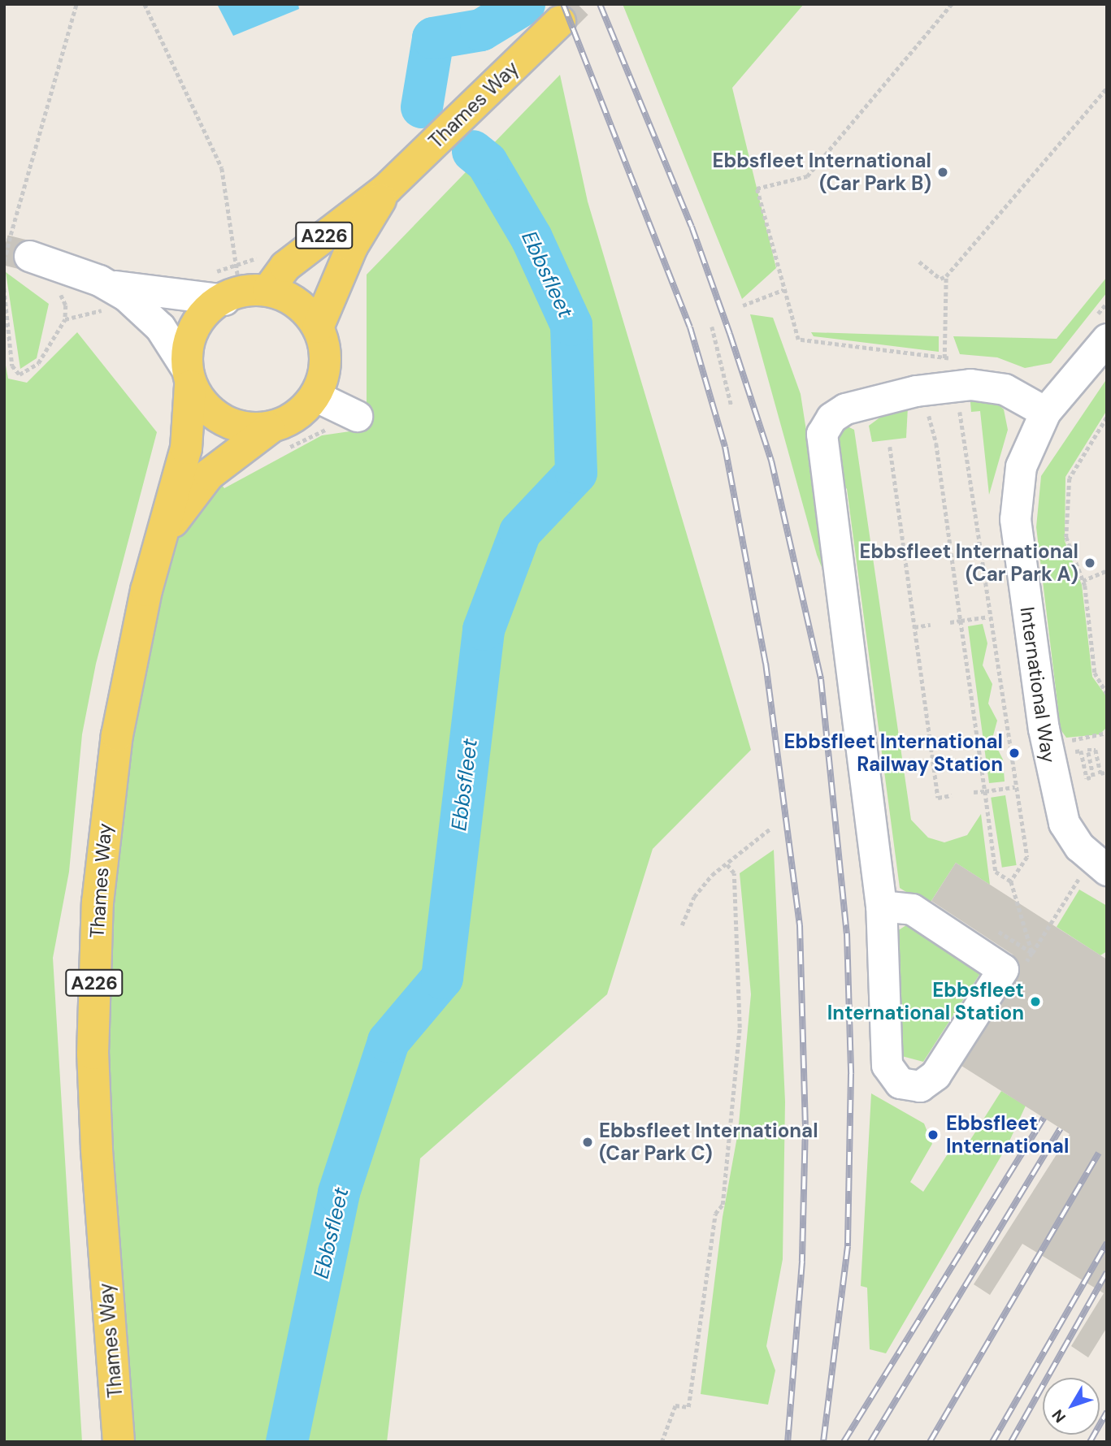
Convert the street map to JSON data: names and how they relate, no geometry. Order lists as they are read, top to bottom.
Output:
{
  "streets": {
    "main road": ["Thames Way", "A226"],
    "street": ["International Way"]
  },
  "water": ["Ebbsfleet"],
  "places": [
    "Ebbsfleet International (Car Park B)",
    "Ebbsfleet International (Car Park A)",
    "Ebbsfleet International Railway Station",
    "Ebbsfleet International Station",
    "Ebbsfleet International",
    "Ebbsfleet International (Car Park C)"
  ],
  "north": "bottom left"
}
